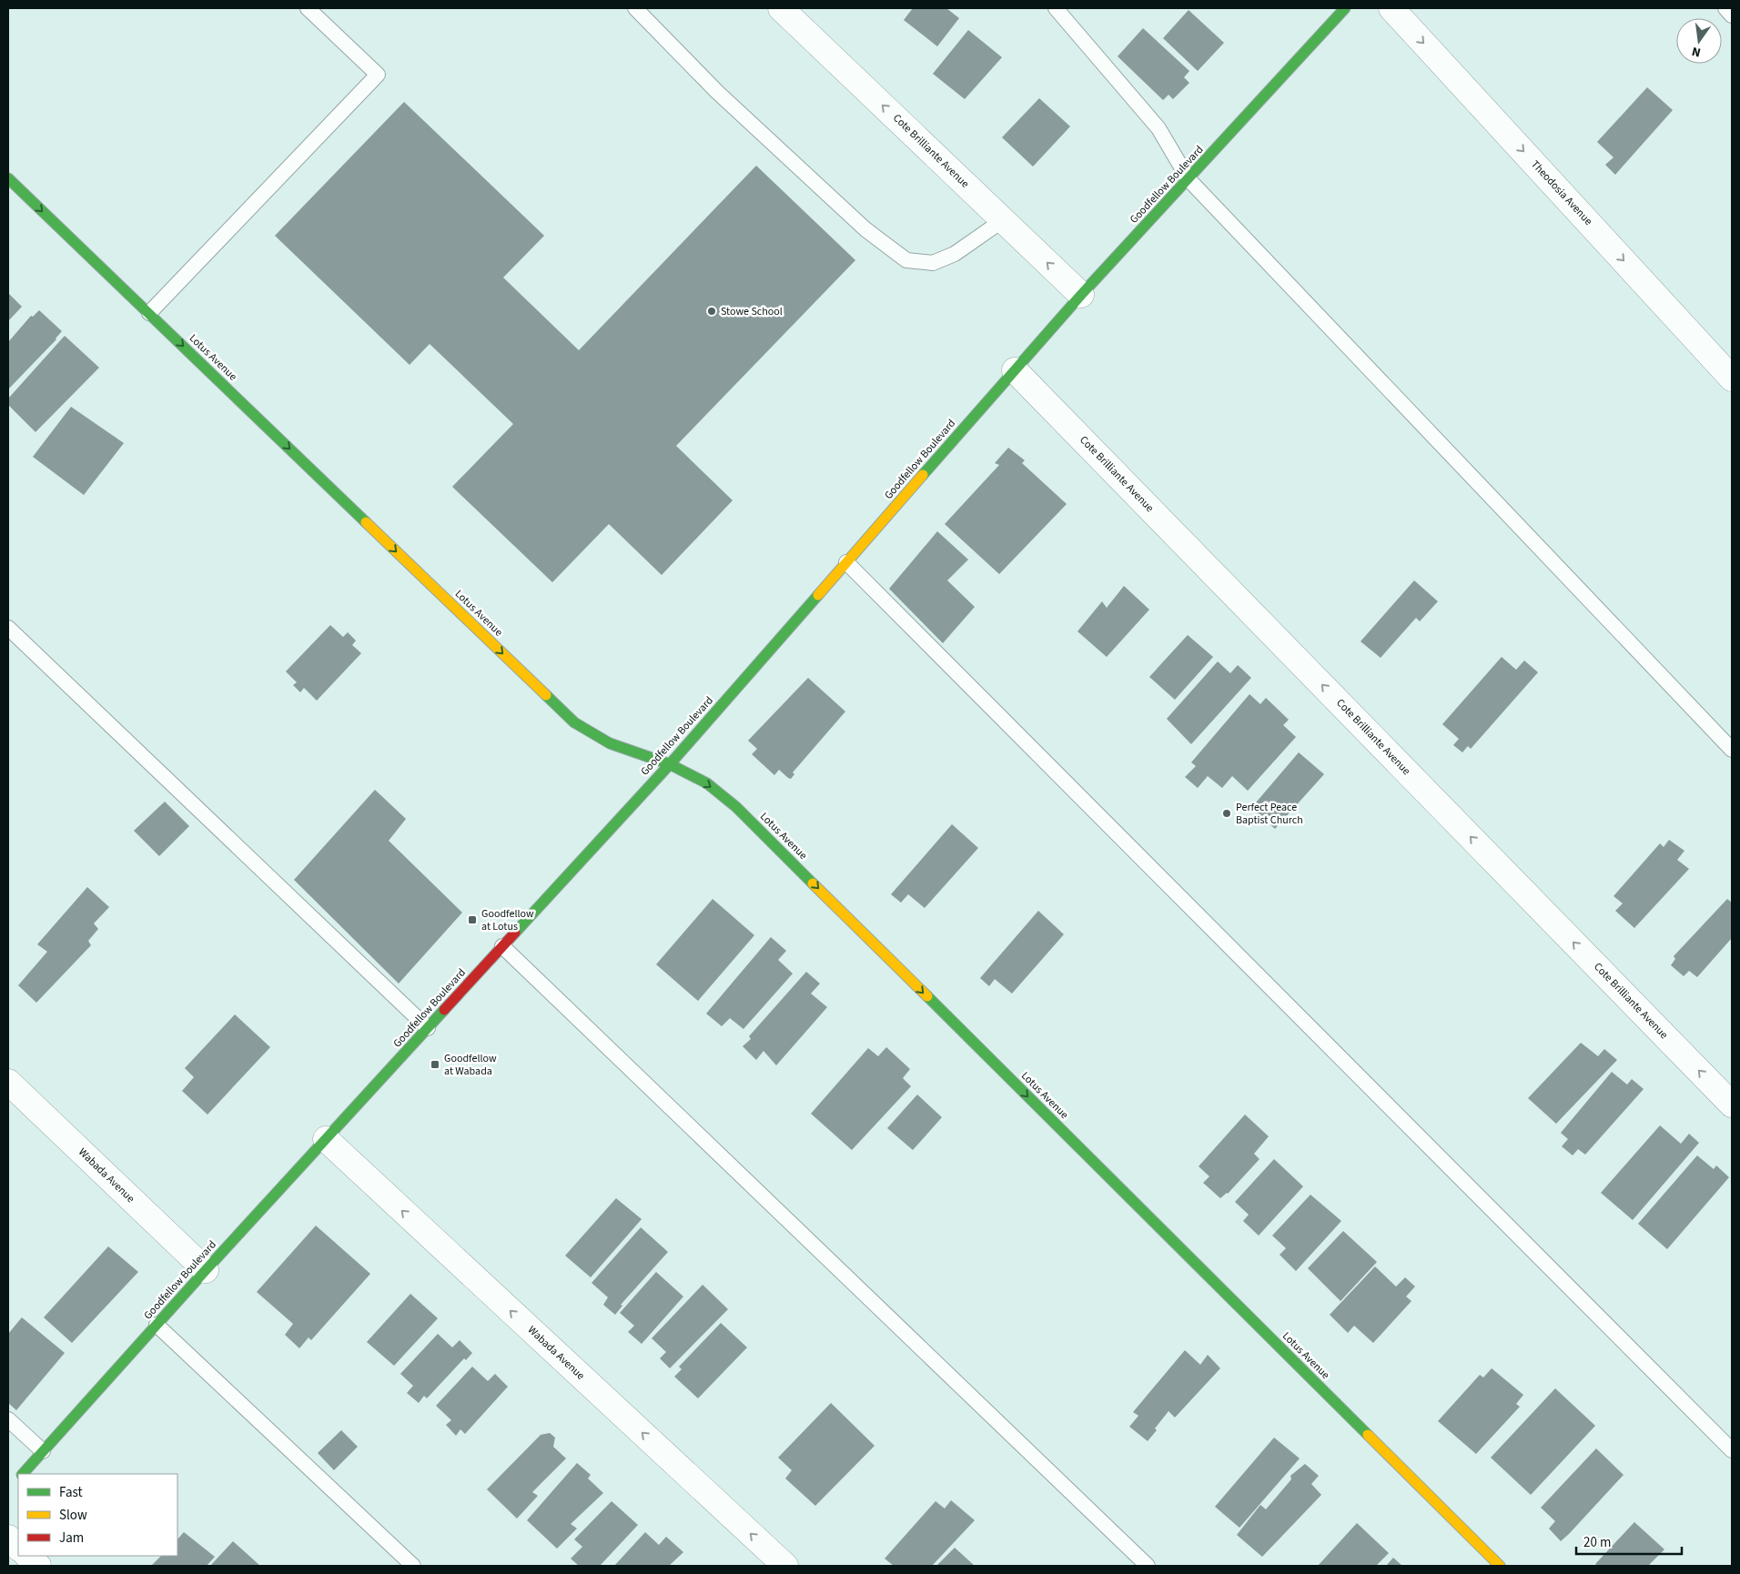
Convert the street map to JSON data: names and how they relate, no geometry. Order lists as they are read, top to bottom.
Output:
{
  "streets": {
    "street": [
      "Cote Brilliante Avenue",
      "Goodfellow Boulevard",
      "Theodosia Avenue",
      "Lotus Avenue",
      "Wabada Avenue"
    ]
  },
  "crossings": [
    ["Cote Brilliante Avenue", "Goodfellow Boulevard"],
    ["Goodfellow Boulevard", "Lotus Avenue"],
    ["Goodfellow Boulevard", "Wabada Avenue"]
  ],
  "one_way": [
    "Cote Brilliante Avenue",
    "Theodosia Avenue",
    "Lotus Avenue",
    "Wabada Avenue"
  ],
  "places": {
    "other": ["Stowe School", "Perfect Peace Baptist Church"],
    "transit": ["Goodfellow at Lotus", "Goodfellow at Wabada"]
  },
  "legend": ["Fast", "Slow", "Jam"],
  "scale_bar": "20 m",
  "north": "bottom"
}
